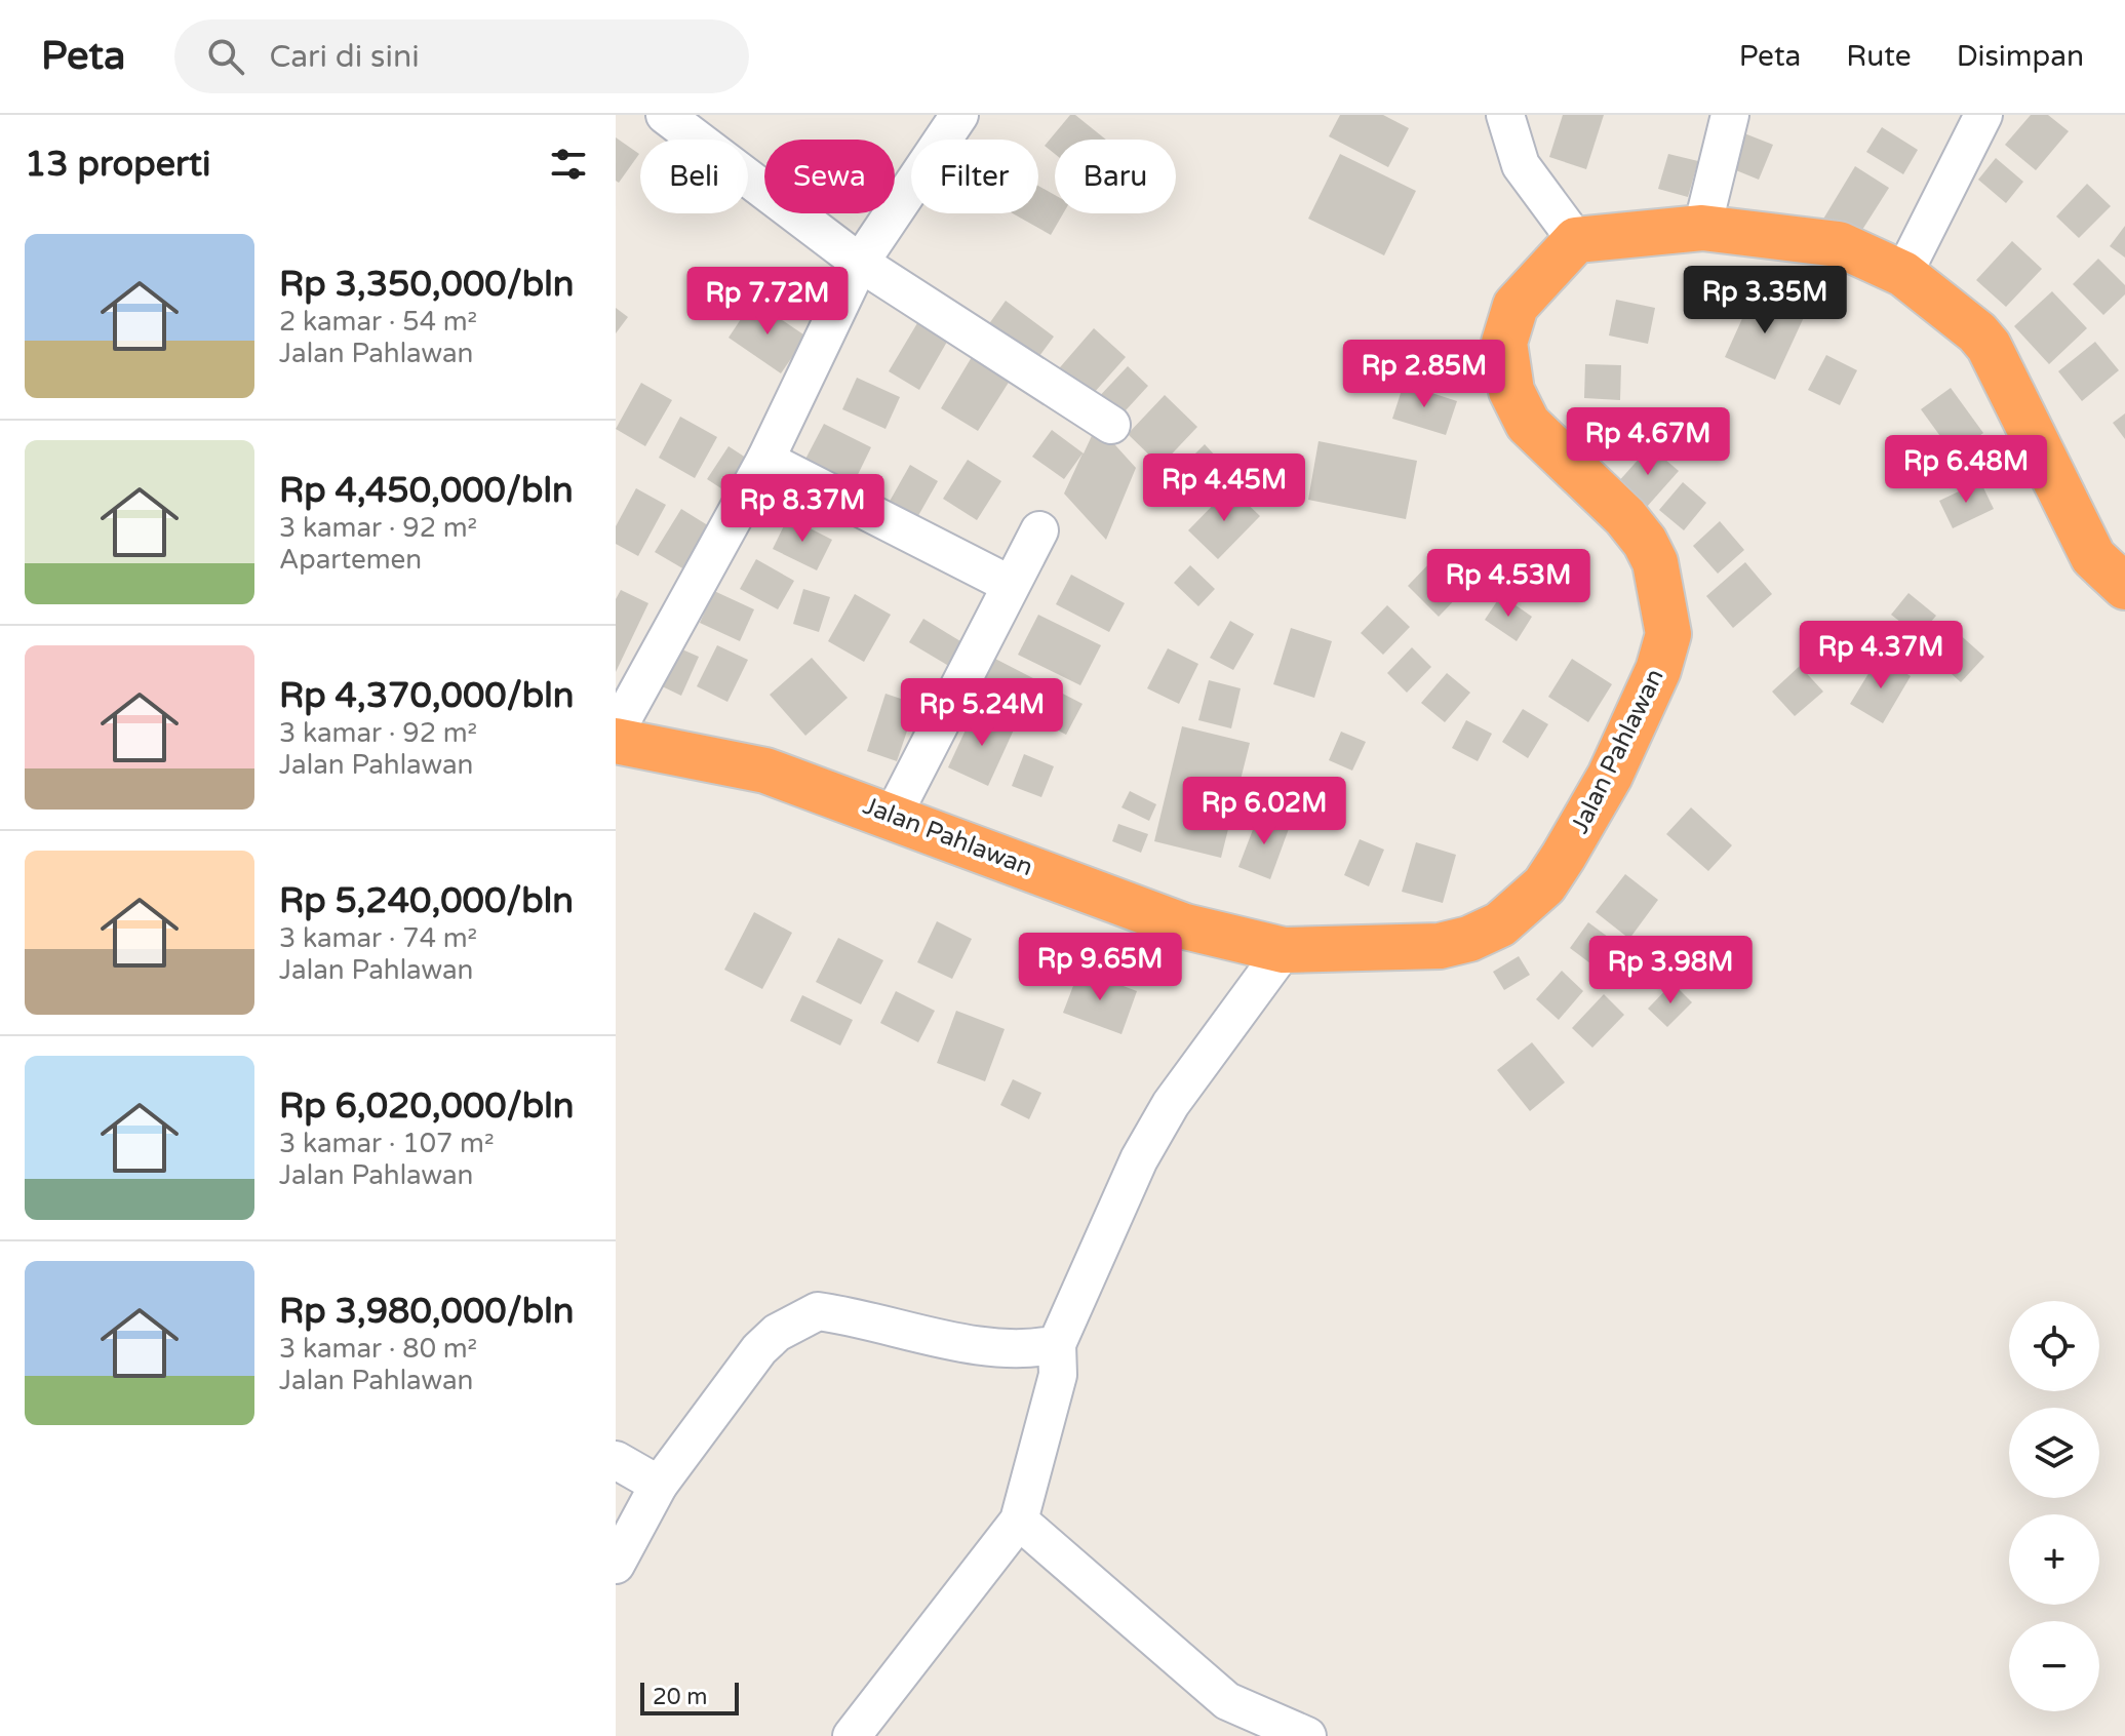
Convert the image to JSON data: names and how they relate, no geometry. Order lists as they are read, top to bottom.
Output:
{
  "streets": {
    "highway": ["Jalan Pahlawan"]
  },
  "scale_bar": "20 m",
  "page": {
    "header": "Peta",
    "search": "Cari di sini",
    "nav": ["Peta", "Rute", "Disimpan"],
    "heading": "13 properti",
    "chip": [
      "Beli",
      "Sewa",
      "Filter",
      "Baru"
    ],
    "list": [
      {
        "name": "Rp 3,350,000/bln",
        "note": "2 kamar · 54 m² · Jalan Pahlawan"
      },
      {
        "name": "Rp 4,450,000/bln",
        "note": "3 kamar · 92 m² · Apartemen"
      },
      {
        "name": "Rp 4,370,000/bln",
        "note": "3 kamar · 92 m² · Jalan Pahlawan"
      },
      {
        "name": "Rp 5,240,000/bln",
        "note": "3 kamar · 74 m² · Jalan Pahlawan"
      },
      {
        "name": "Rp 6,020,000/bln",
        "note": "3 kamar · 107 m² · Jalan Pahlawan"
      },
      {
        "name": "Rp 3,980,000/bln",
        "note": "3 kamar · 80 m² · Jalan Pahlawan"
      }
    ],
    "price": [
      "Rp 3.35M",
      "Rp 7.72M",
      "Rp 2.85M",
      "Rp 4.67M",
      "Rp 6.48M",
      "Rp 4.45M",
      "Rp 8.37M",
      "Rp 4.53M",
      "Rp 4.37M",
      "Rp 5.24M",
      "Rp 6.02M",
      "Rp 9.65M",
      "Rp 3.98M"
    ],
    "map_buttons": ["+", "−"],
    "scale": "20 m"
  }
}
